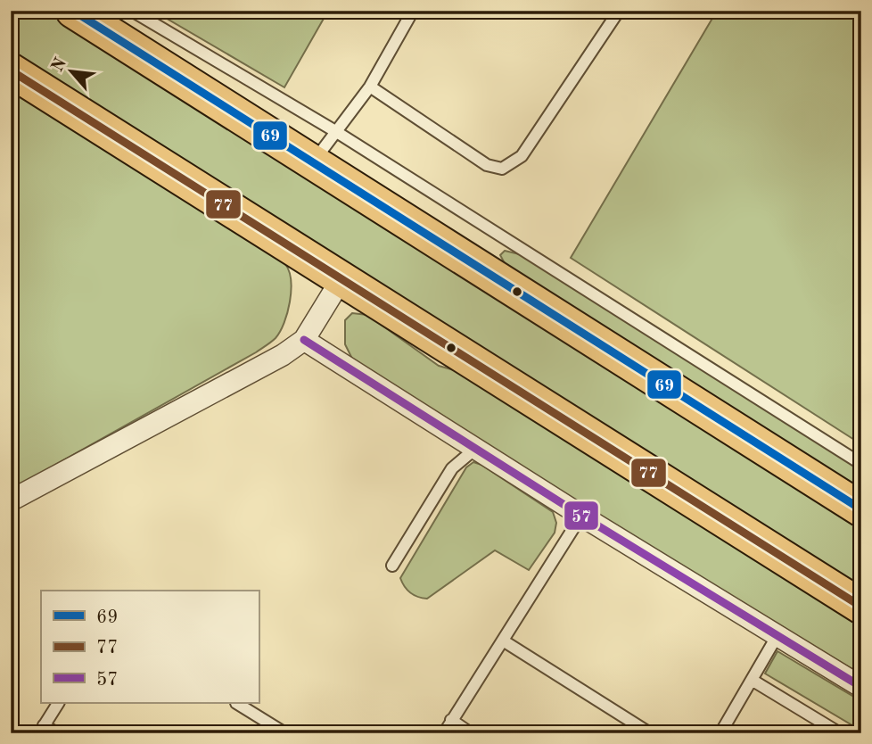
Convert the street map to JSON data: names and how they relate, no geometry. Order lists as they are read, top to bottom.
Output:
{
  "lines": ["transit line 69", "transit line 77", "transit line 57"],
  "legend": ["69", "77", "57"],
  "north": "top left"
}
